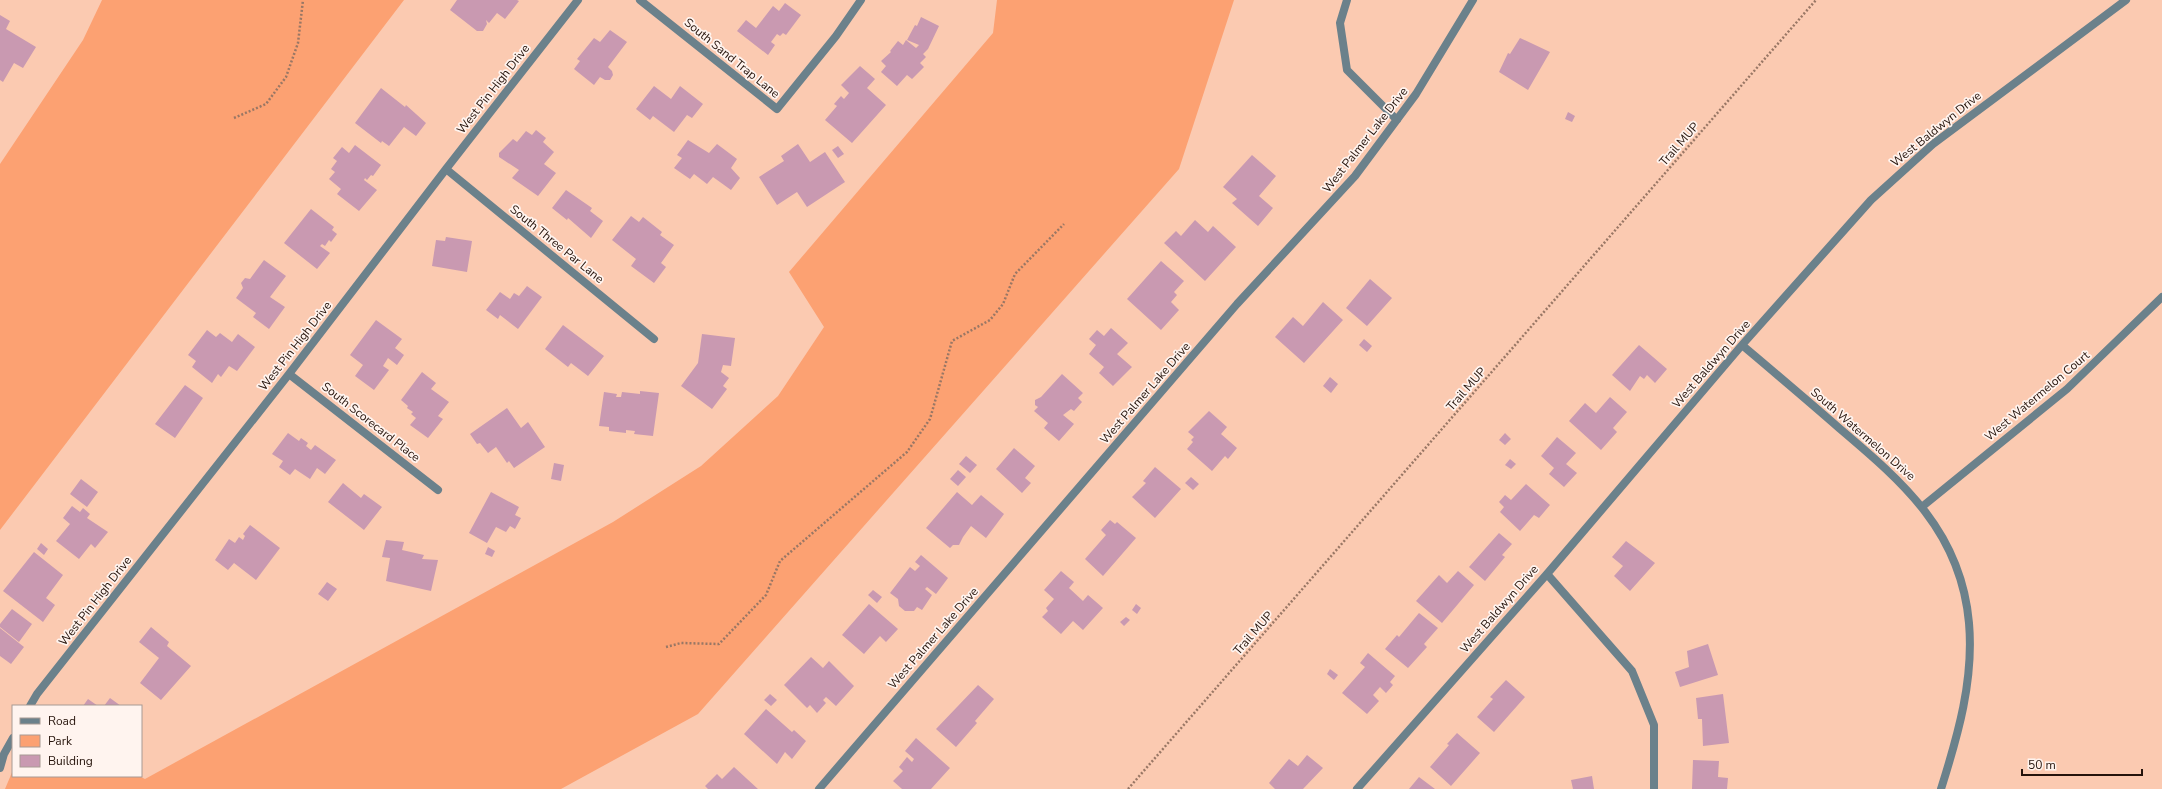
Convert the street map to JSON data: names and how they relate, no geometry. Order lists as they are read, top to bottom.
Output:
{
  "streets": {
    "street": [
      "South Sand Trap Lane",
      "West Pin High Drive",
      "West Baldwyn Drive",
      "West Palmer Lake Drive",
      "South Three Par Lane",
      "West Watermelon Court",
      "South Scorecard Place",
      "South Watermelon Drive"
    ],
    "path": ["Trail MUP"]
  },
  "crossings": [
    ["West Pin High Drive", "South Three Par Lane"],
    ["West Pin High Drive", "South Scorecard Place"],
    ["West Baldwyn Drive", "South Watermelon Drive"],
    ["West Watermelon Court", "South Watermelon Drive"]
  ],
  "legend": ["Road", "Park", "Building"],
  "scale_bar": "50 m"
}
